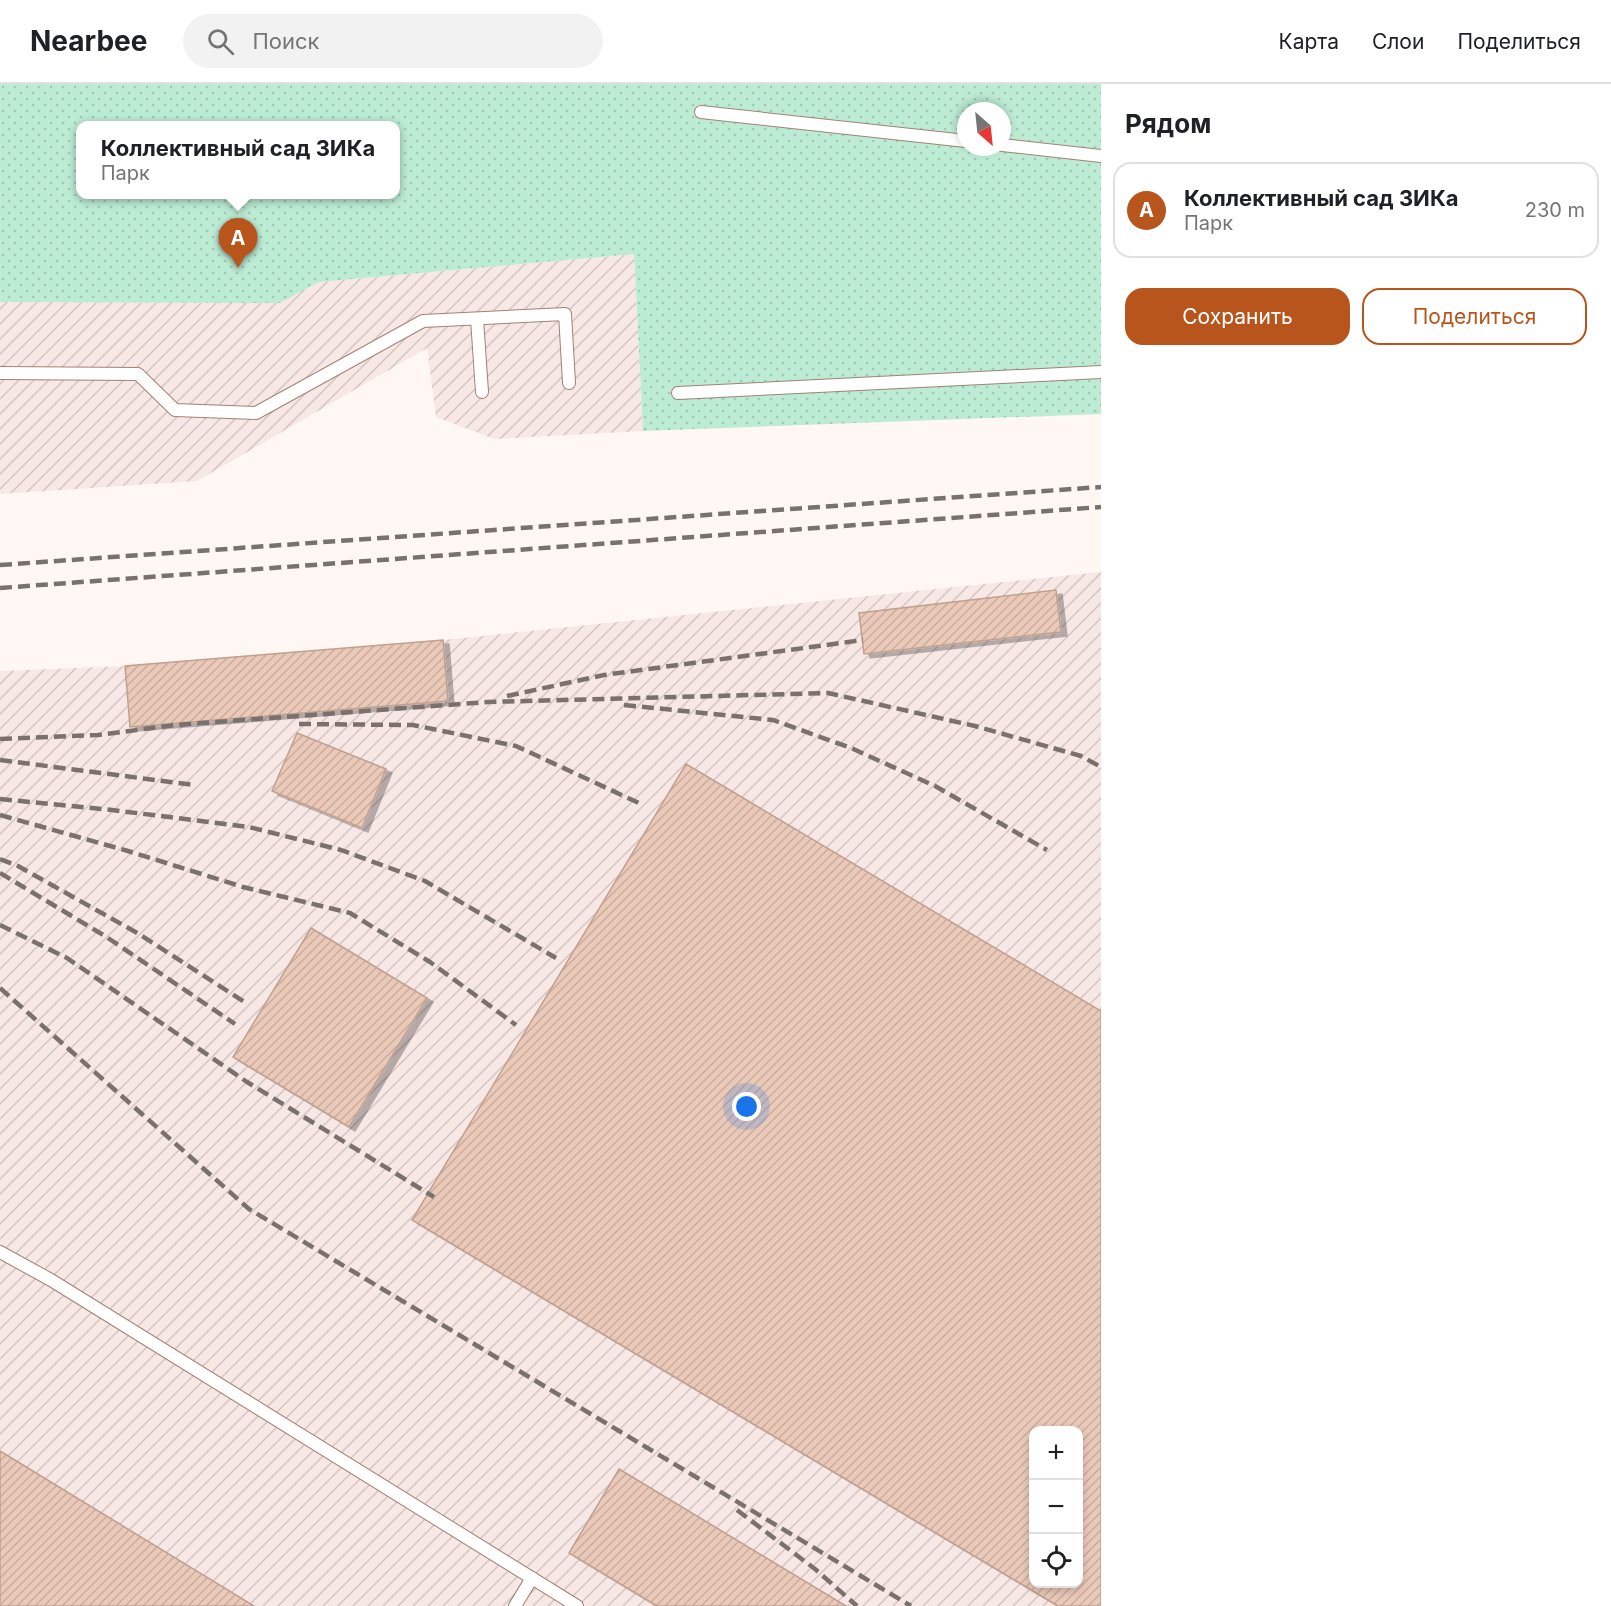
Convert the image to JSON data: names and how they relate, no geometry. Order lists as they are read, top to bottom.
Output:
{
  "north": "bottom right",
  "page": {
    "header": "Nearbee",
    "search": "Поиск",
    "nav": ["Карта", "Слои", "Поделиться"],
    "heading": "Рядом",
    "popup": ["Коллективный сад ЗИКа", "Парк"],
    "list": [
      {
        "mark": "A",
        "name": "Коллективный сад ЗИКа",
        "note": "Парк",
        "value": "230 m"
      }
    ],
    "pins": "A",
    "buttons": ["Сохранить", "Поделиться"],
    "map_buttons": ["+", "−"]
  }
}
